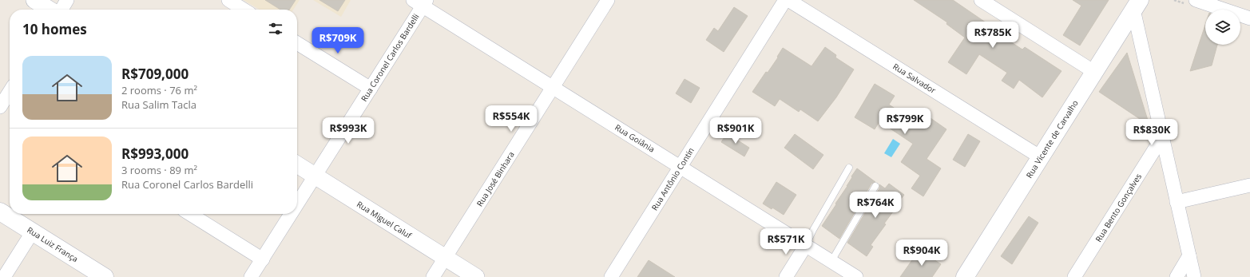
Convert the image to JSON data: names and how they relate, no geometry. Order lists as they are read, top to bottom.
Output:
{
  "streets": {
    "main road": ["Rua Vicente de Carvalho", "Rua Luiz França"],
    "street": [
      "Rua Coronel Carlos Bardelli",
      "Rua Salvador",
      "Rua Goiânia",
      "Rua José Binhara",
      "Rua Antônio Contin",
      "Rua Bento Gonçalves",
      "Rua Miguel Caluf"
    ]
  },
  "crossings": [
    ["Rua Coronel Carlos Bardelli", "Rua Goiânia"],
    ["Rua Coronel Carlos Bardelli", "Rua Miguel Caluf"],
    ["Rua Salvador", "Rua Vicente de Carvalho"],
    ["Rua Goiânia", "Rua José Binhara"],
    ["Rua Goiânia", "Rua Antônio Contin"],
    ["Rua José Binhara", "Rua Miguel Caluf"]
  ],
  "page": {
    "heading": "10 homes",
    "price": [
      "R$785K",
      "R$709K",
      "R$554K",
      "R$799K",
      "R$993K",
      "R$901K",
      "R$830K",
      "R$764K",
      "R$571K",
      "R$904K"
    ],
    "list": [
      {
        "name": "R$709,000",
        "note": "2 rooms · 76 m² · Rua Salim Tacla"
      },
      {
        "name": "R$993,000",
        "note": "3 rooms · 89 m² · Rua Coronel Carlos Bardelli"
      }
    ]
  }
}
